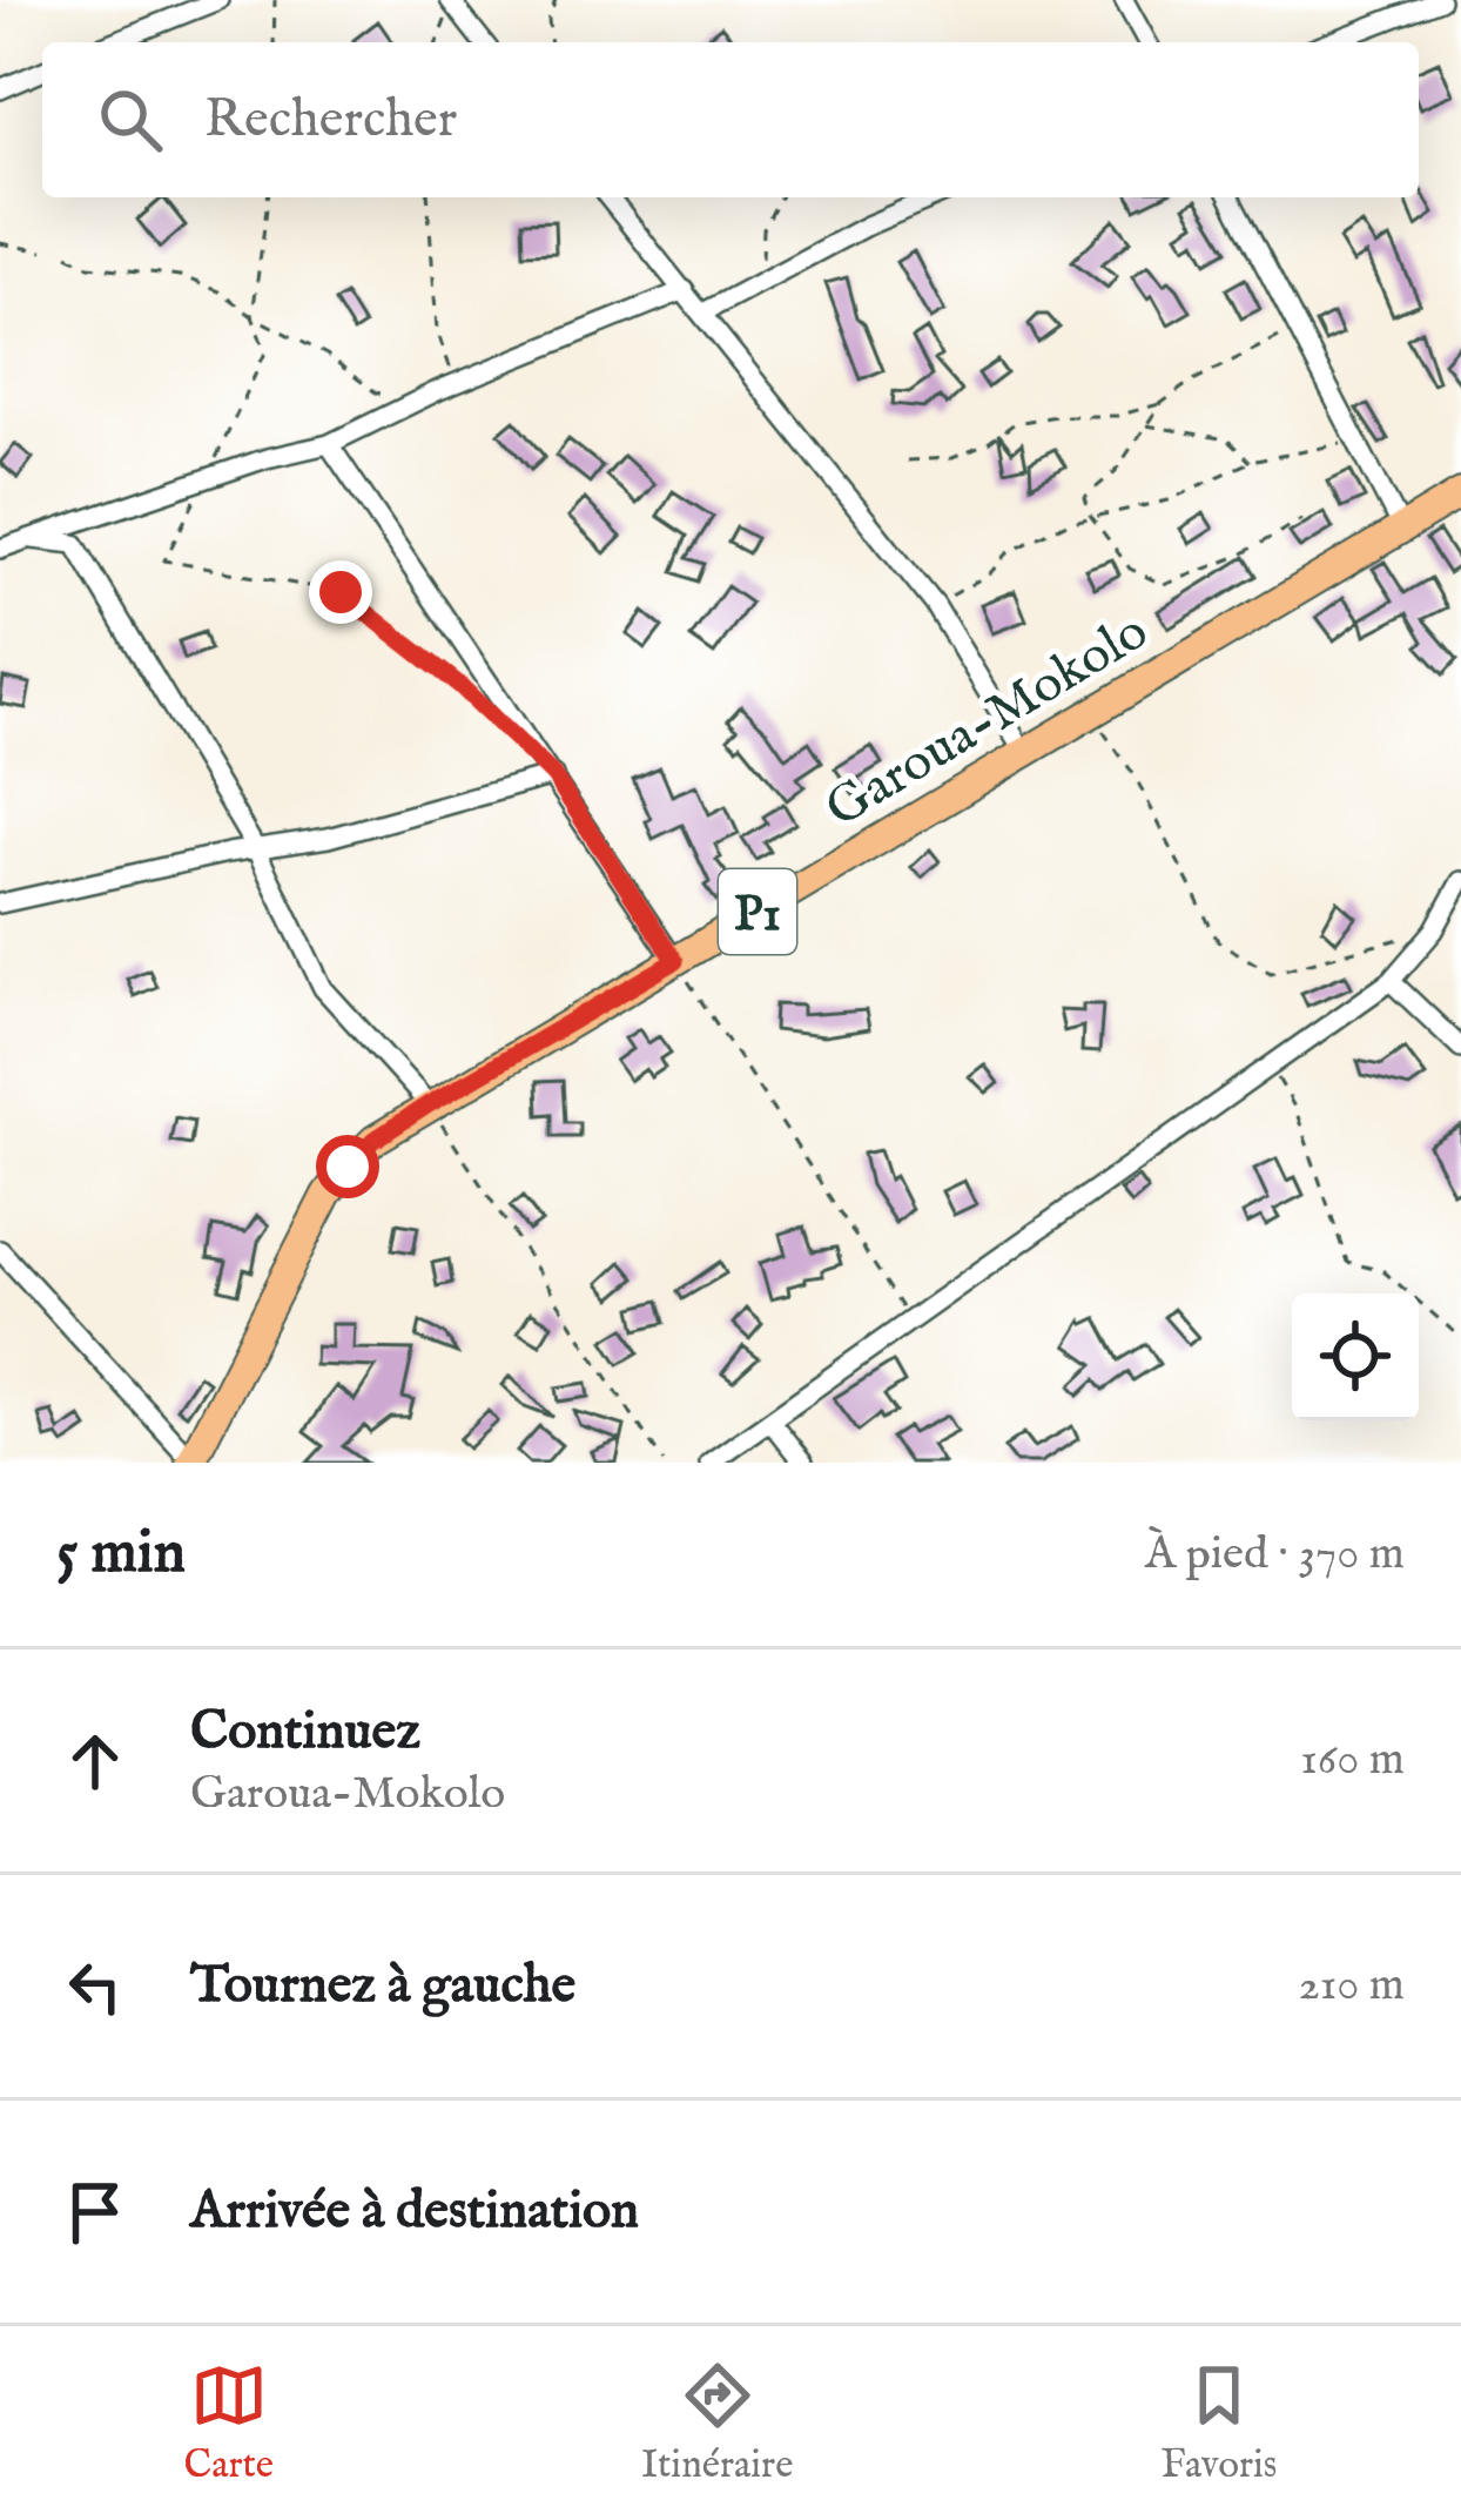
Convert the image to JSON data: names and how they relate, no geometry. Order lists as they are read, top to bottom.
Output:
{
  "streets": {
    "main road": ["Garoua-Mokolo", "P1"]
  },
  "page": {
    "search": "Rechercher",
    "heading": ["5 min", "À pied · 370 m"],
    "list": [
      ["Continuez", "Garoua-Mokolo", "160 m"],
      ["Tournez à gauche", "210 m"],
      "Arrivée à destination"
    ],
    "nav": ["Carte", "Itinéraire", "Favoris"]
  }
}
